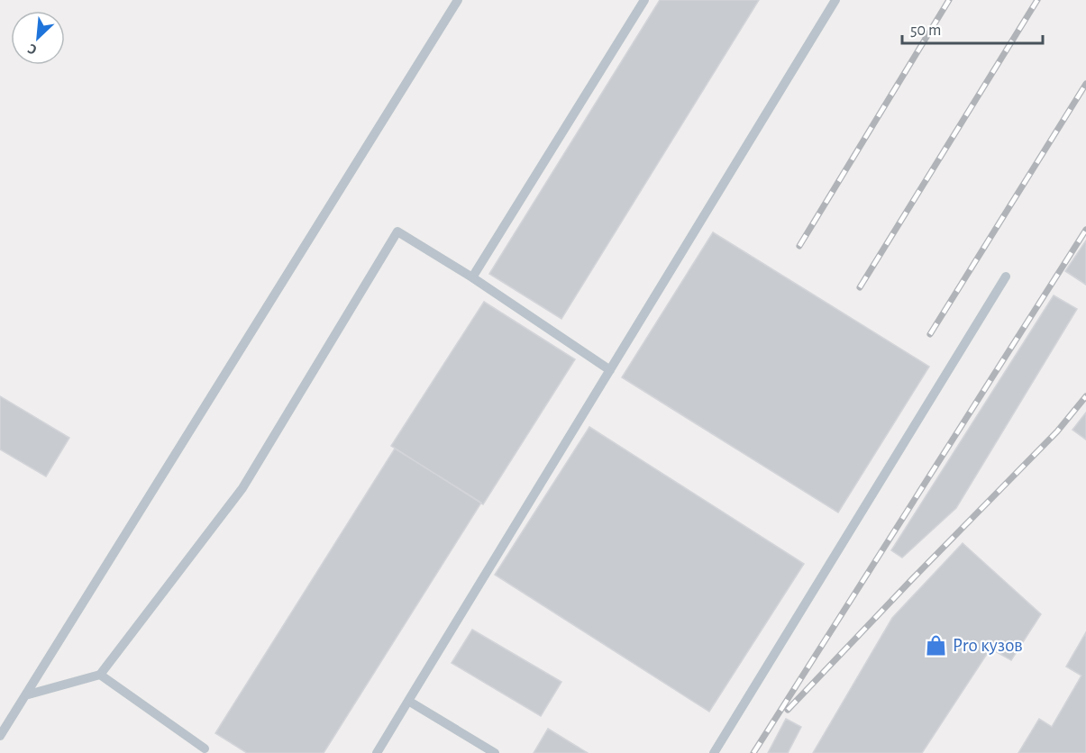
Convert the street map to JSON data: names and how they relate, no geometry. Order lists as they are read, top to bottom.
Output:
{
  "places": {
    "shop": ["Pro кузов"]
  },
  "scale_bar": "50 m",
  "north": "bottom left"
}
